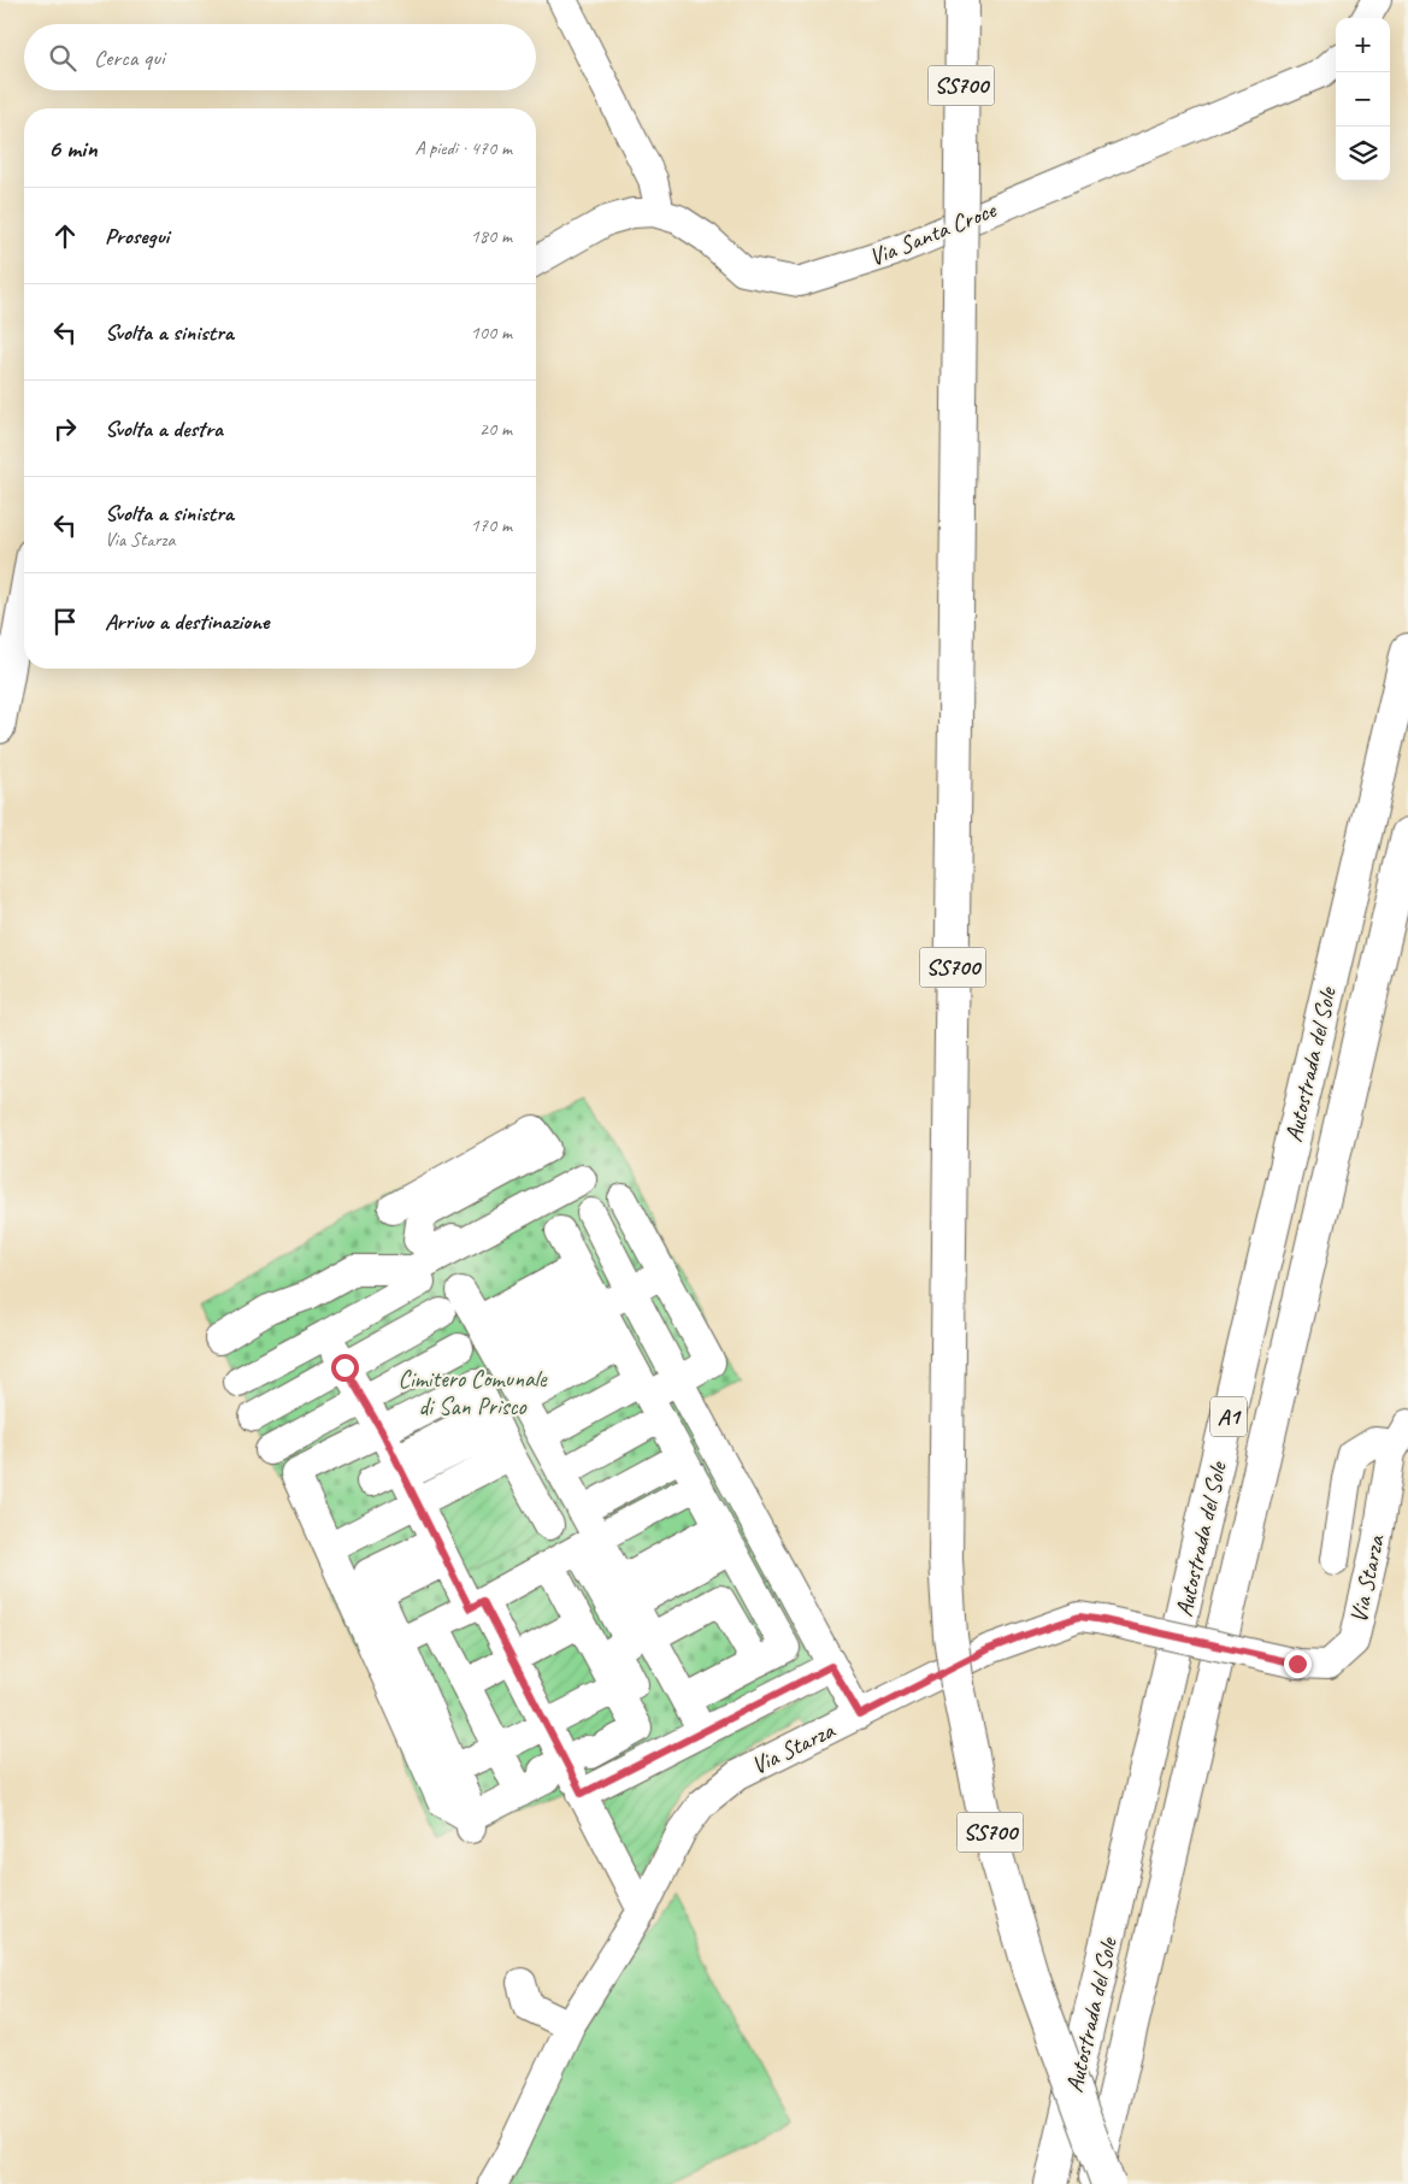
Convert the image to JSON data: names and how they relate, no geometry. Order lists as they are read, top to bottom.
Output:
{
  "streets": {
    "highway": ["SS700", "Autostrada del Sole", "A1"],
    "street": ["Via Santa Croce", "Via Starza"]
  },
  "parks": ["Cimitero Comunale di San Prisco"],
  "page": {
    "map_buttons": ["+", "−"],
    "search": "Cerca qui",
    "heading": ["6 min", "A piedi · 470 m"],
    "list": [
      ["Prosegui", "180 m"],
      ["Svolta a sinistra", "100 m"],
      ["Svolta a destra", "20 m"],
      ["Svolta a sinistra", "Via Starza", "170 m"],
      "Arrivo a destinazione"
    ]
  }
}
